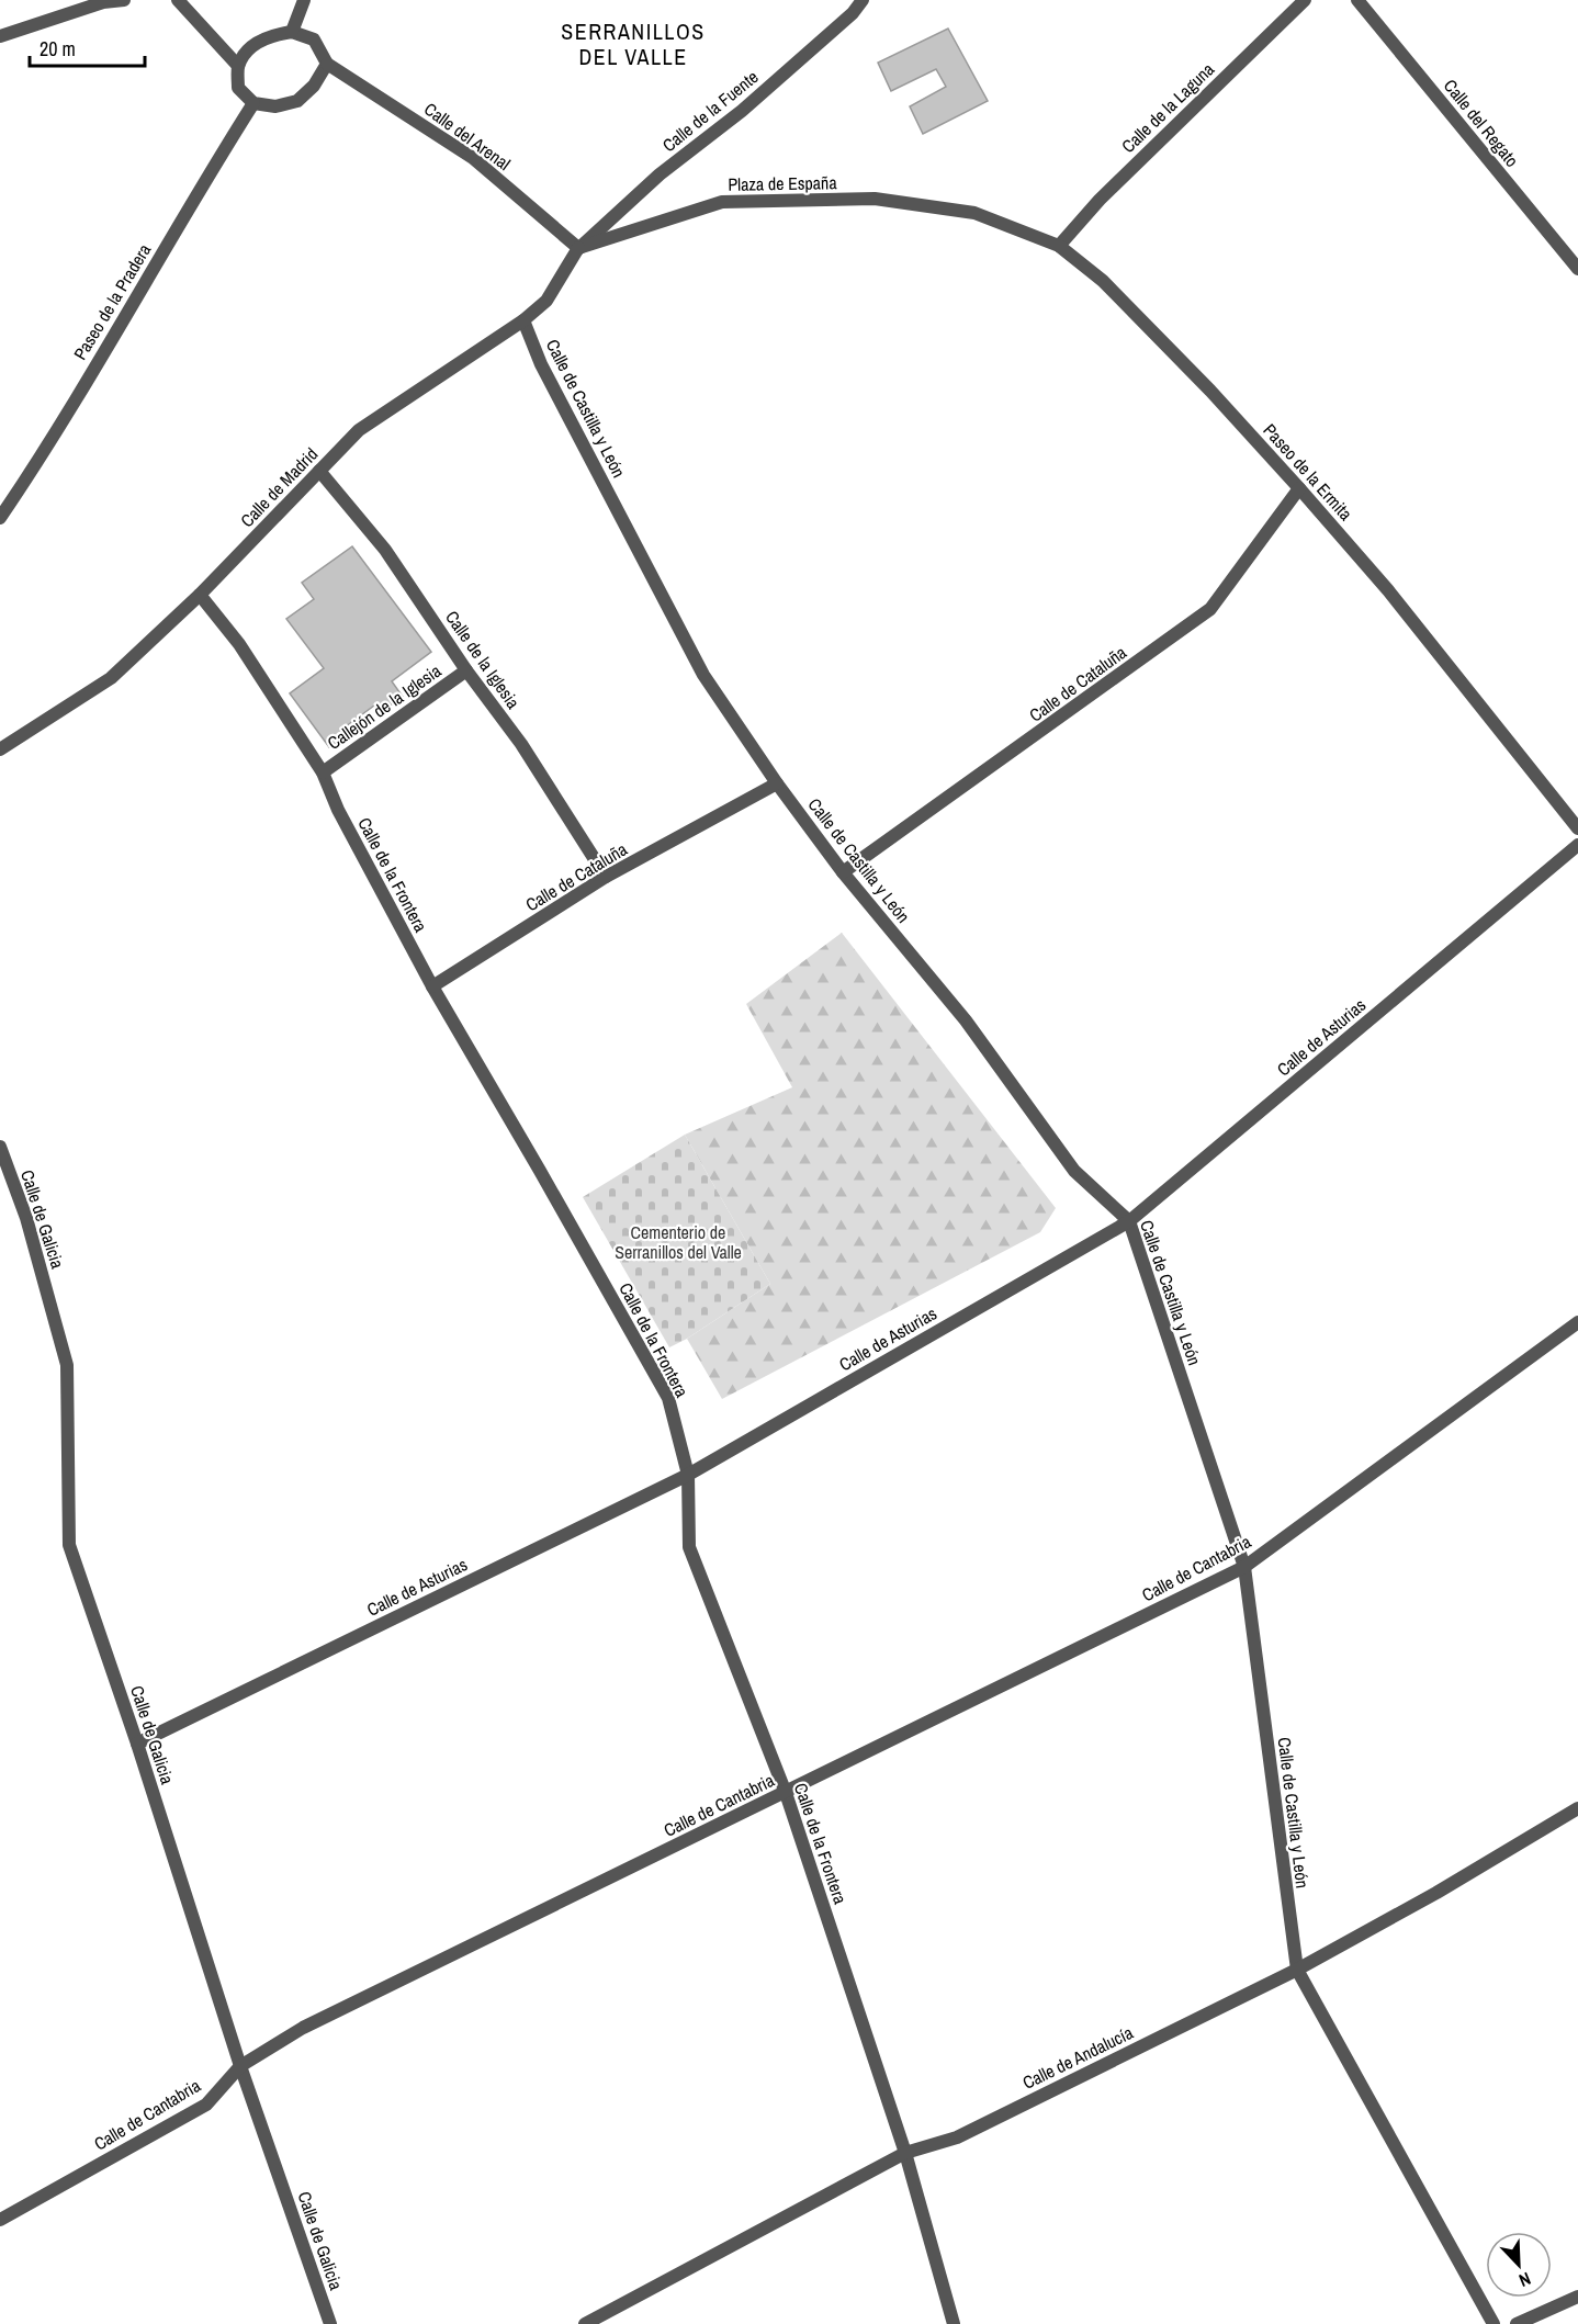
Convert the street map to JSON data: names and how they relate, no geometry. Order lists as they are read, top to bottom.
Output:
{
  "streets": {
    "street": [
      "Calle de la Laguna",
      "Calle de la Fuente",
      "Calle del Regato",
      "Calle del Arenal",
      "Plaza de España",
      "Paseo de la Pradera",
      "Calle de Castilla y León",
      "Paseo de la Ermita",
      "Calle de Madrid",
      "Calle de la Iglesia",
      "Calle de Cataluña",
      "Callejón de la Iglesia",
      "Calle de la Frontera",
      "Calle de Asturias",
      "Calle de Galicia",
      "Calle de Cantabria",
      "Calle de Andalucía"
    ]
  },
  "crossings": [
    ["Calle de la Laguna", "Paseo de la Ermita"],
    ["Calle de la Fuente", "Calle del Arenal"],
    ["Calle de la Fuente", "Plaza de España"],
    ["Calle de la Fuente", "Calle de Madrid"],
    ["Calle del Arenal", "Plaza de España"],
    ["Calle del Arenal", "Paseo de la Pradera"],
    ["Calle del Arenal", "Calle de Madrid"],
    ["Plaza de España", "Paseo de la Ermita"],
    ["Plaza de España", "Calle de Madrid"],
    ["Calle de Castilla y León", "Calle de Madrid"],
    ["Calle de Castilla y León", "Calle de Cataluña"],
    ["Calle de Castilla y León", "Calle de Asturias"],
    ["Calle de Castilla y León", "Calle de Cantabria"],
    ["Calle de Castilla y León", "Calle de Andalucía"],
    ["Paseo de la Ermita", "Calle de Cataluña"],
    ["Calle de Madrid", "Calle de la Iglesia"],
    ["Calle de Madrid", "Calle de la Frontera"],
    ["Calle de la Iglesia", "Calle de Cataluña"],
    ["Calle de la Iglesia", "Callejón de la Iglesia"],
    ["Calle de Cataluña", "Calle de la Frontera"],
    ["Callejón de la Iglesia", "Calle de la Frontera"],
    ["Calle de la Frontera", "Calle de Asturias"],
    ["Calle de la Frontera", "Calle de Cantabria"],
    ["Calle de la Frontera", "Calle de Andalucía"],
    ["Calle de Asturias", "Calle de Galicia"],
    ["Calle de Galicia", "Calle de Cantabria"]
  ],
  "districts": ["SERRANILLOS DEL VALLE"],
  "parks": ["Cementerio de Serranillos del Valle"],
  "scale_bar": "20 m",
  "north": "bottom right"
}
